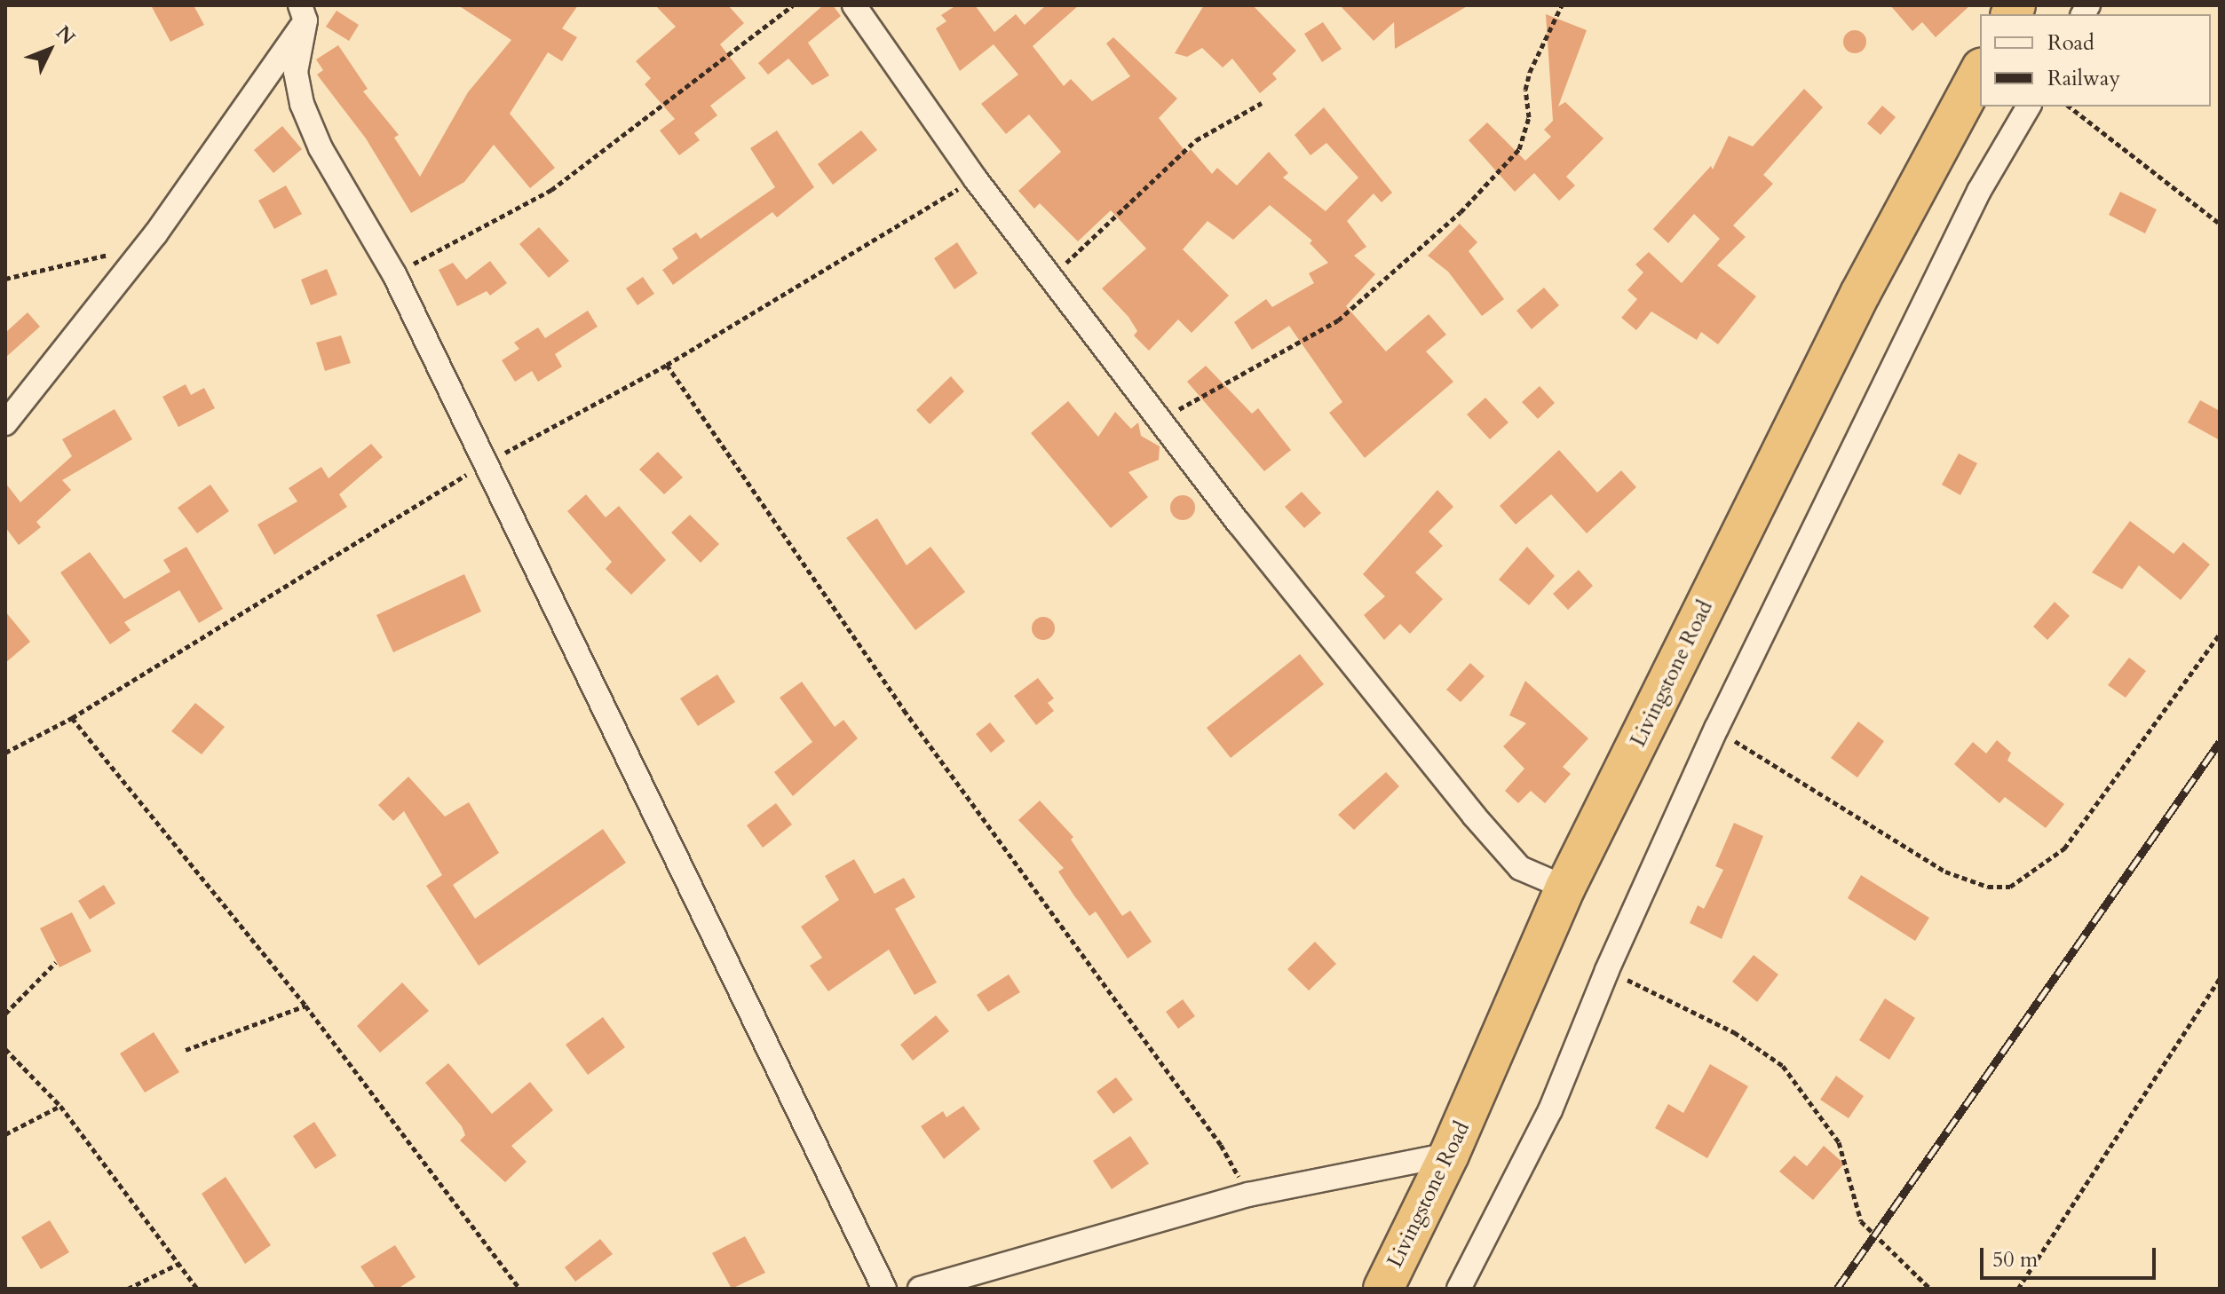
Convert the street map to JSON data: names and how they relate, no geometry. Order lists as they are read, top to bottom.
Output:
{
  "streets": {
    "highway": ["Livingstone Road"]
  },
  "legend": ["Road", "Railway"],
  "scale_bar": "50 m",
  "north": "top right"
}
